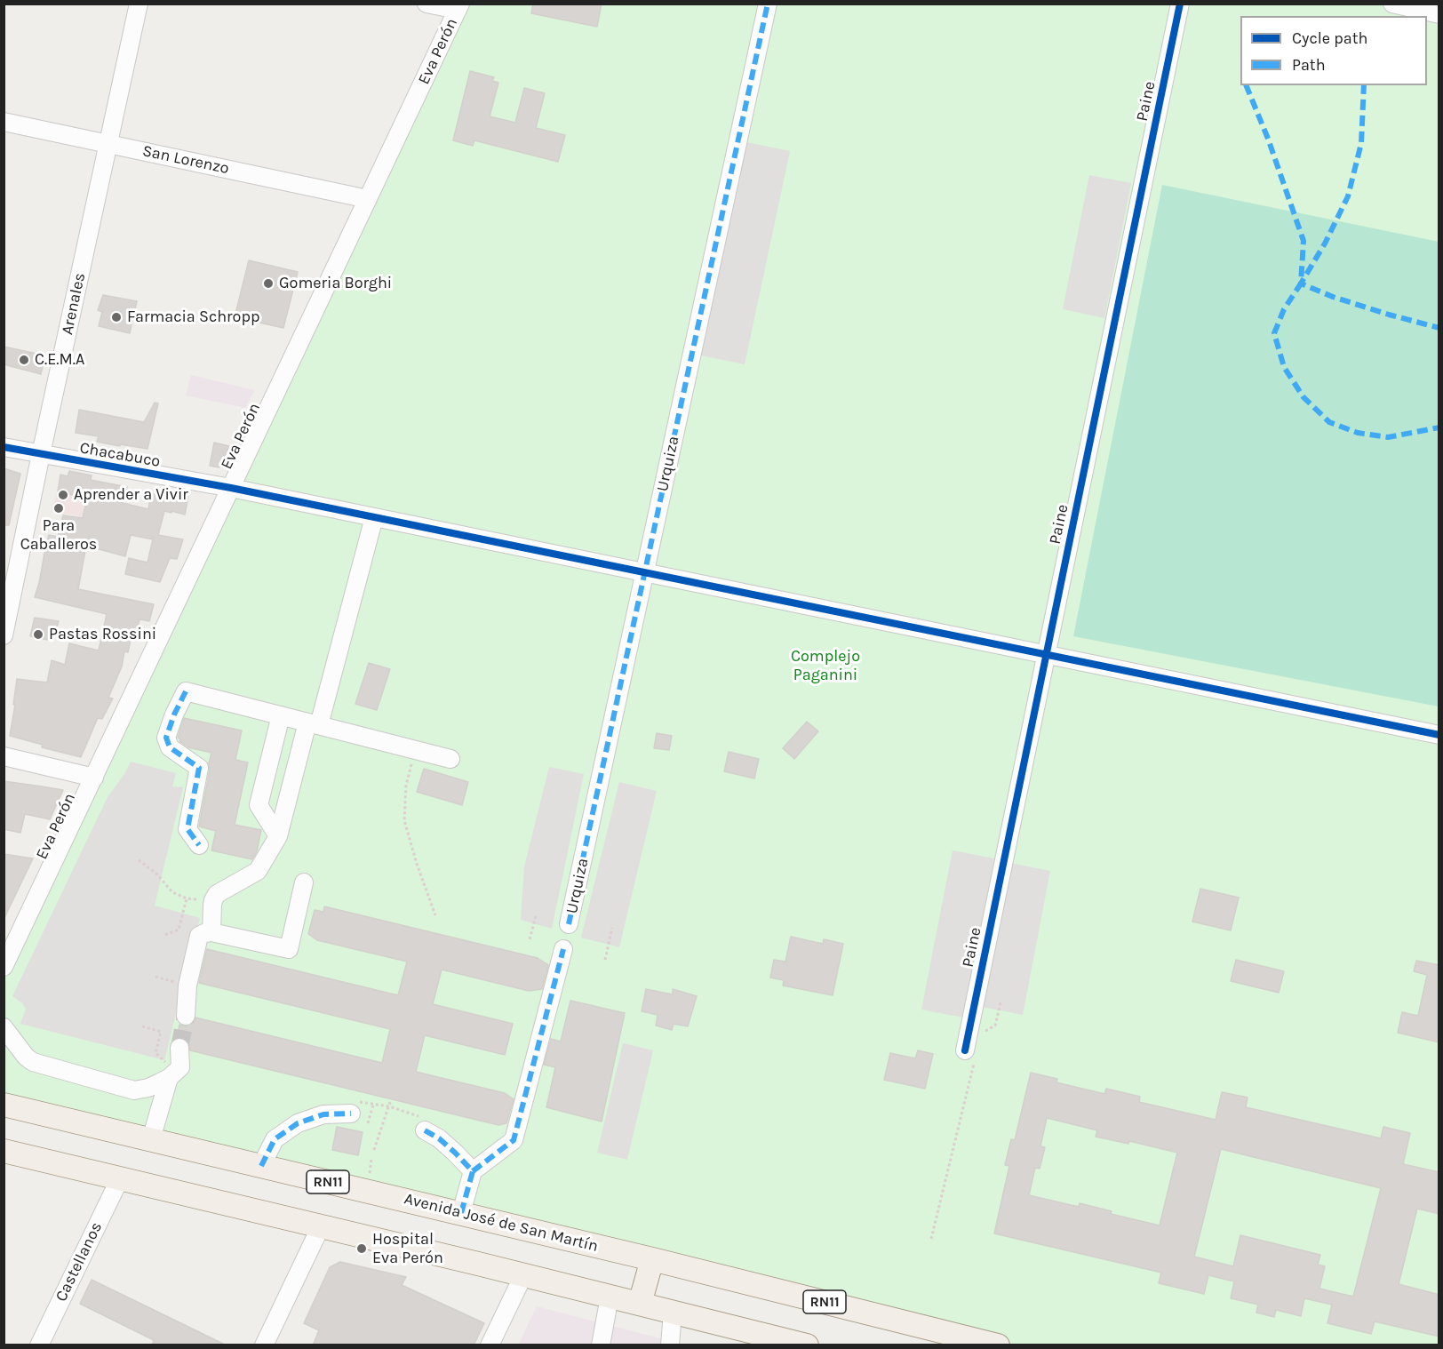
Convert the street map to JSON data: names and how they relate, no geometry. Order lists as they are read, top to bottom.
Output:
{
  "streets": {
    "main road": ["RN11", "Avenida José de San Martín"],
    "street": [
      "Eva Perón",
      "Paine",
      "San Lorenzo",
      "Arenales",
      "Chacabuco",
      "Urquiza",
      "Castellanos"
    ]
  },
  "crossings": [
    ["Eva Perón", "San Lorenzo"],
    ["Eva Perón", "Chacabuco"],
    ["Paine", "Chacabuco"],
    ["San Lorenzo", "Arenales"],
    ["Arenales", "Chacabuco"],
    ["Chacabuco", "Urquiza"]
  ],
  "parks": ["Complejo Paganini"],
  "places": [
    "Gomeria Borghi",
    "Farmacia Schropp",
    "C.E.M.A",
    "Aprender a Vivir",
    "Para Caballeros",
    "Pastas Rossini",
    "Hospital Eva Perón"
  ],
  "legend": ["Cycle path", "Path"]
}
